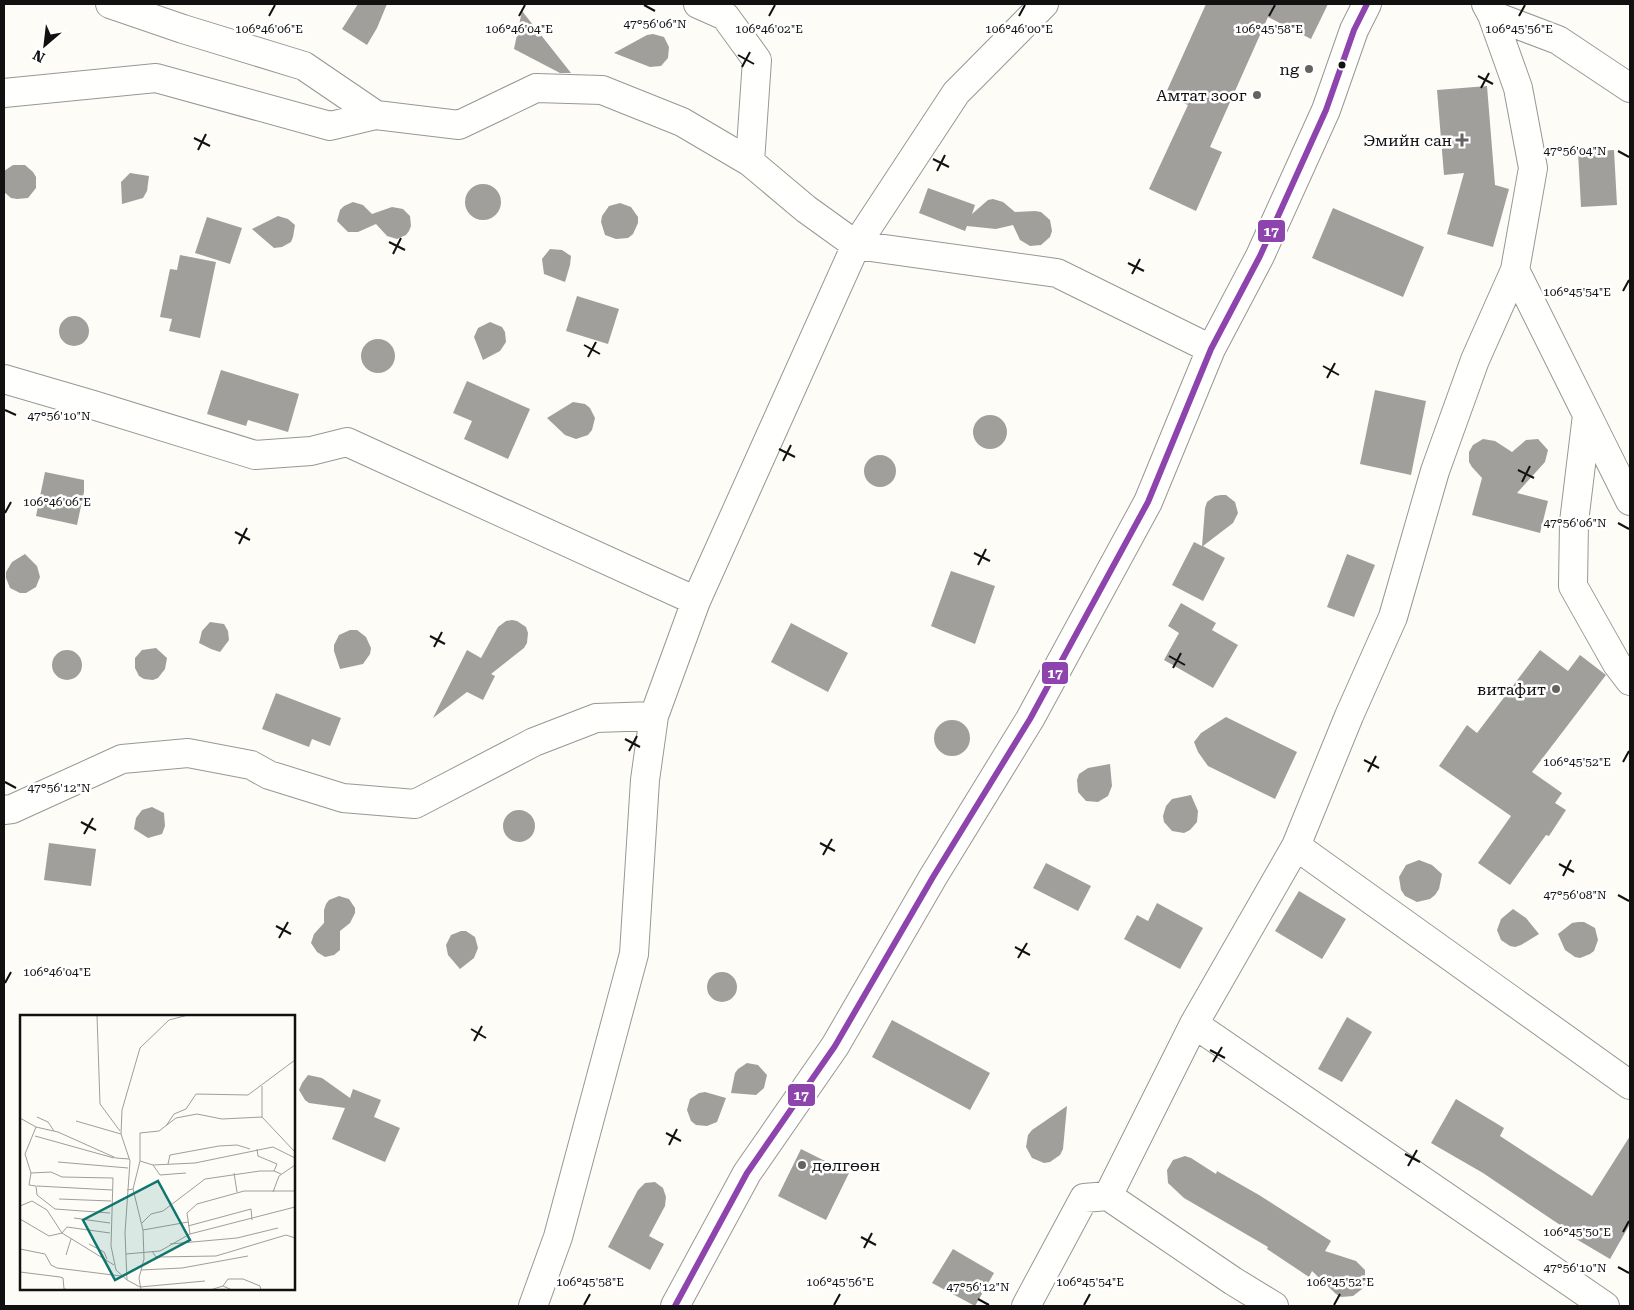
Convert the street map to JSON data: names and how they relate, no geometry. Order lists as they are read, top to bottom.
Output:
{
  "places": {
    "other": [
      "ng",
      "Амтат зоог",
      "витафит",
      "дөлгөөн"
    ],
    "health": ["Эмийн сан"]
  },
  "lines": ["transit line 17"],
  "north": "bottom left",
  "coordinates": [
    "47°56'06\"N",
    "106°46'06\"E",
    "106°46'04\"E",
    "106°46'02\"E",
    "106°46'00\"E",
    "106°45'58\"E",
    "106°45'56\"E",
    "47°56'04\"N",
    "106°45'54\"E",
    "47°56'10\"N",
    "106°45'52\"E",
    "47°56'12\"N",
    "47°56'08\"N",
    "106°45'50\"E"
  ]
}
